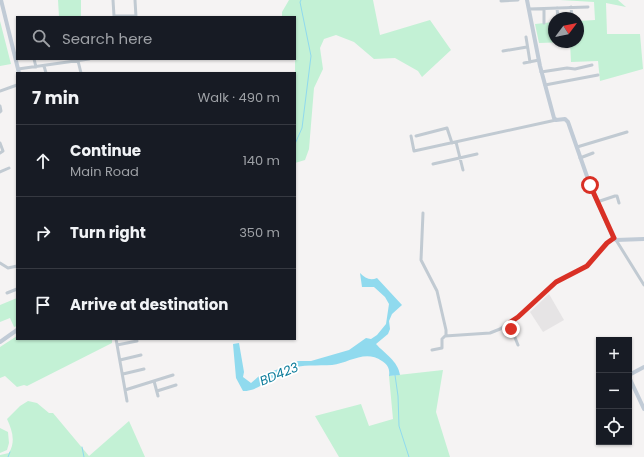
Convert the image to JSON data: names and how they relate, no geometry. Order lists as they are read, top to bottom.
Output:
{
  "water": ["BD423"],
  "north": "top right",
  "page": {
    "search": "Search here",
    "heading": ["7 min", "Walk · 490 m"],
    "list": [
      ["Continue", "Main Road", "140 m"],
      ["Turn right", "350 m"],
      "Arrive at destination"
    ],
    "map_buttons": ["+", "−"]
  }
}
